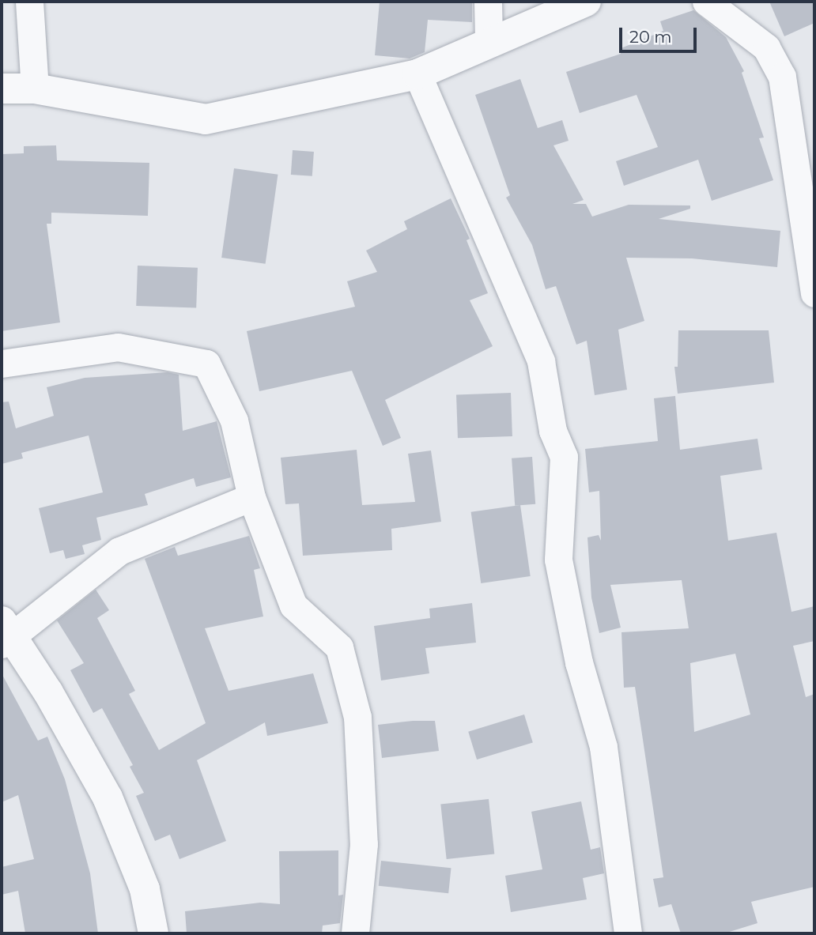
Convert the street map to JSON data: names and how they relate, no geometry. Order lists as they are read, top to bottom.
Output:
{
  "scale_bar": "20 m"
}
